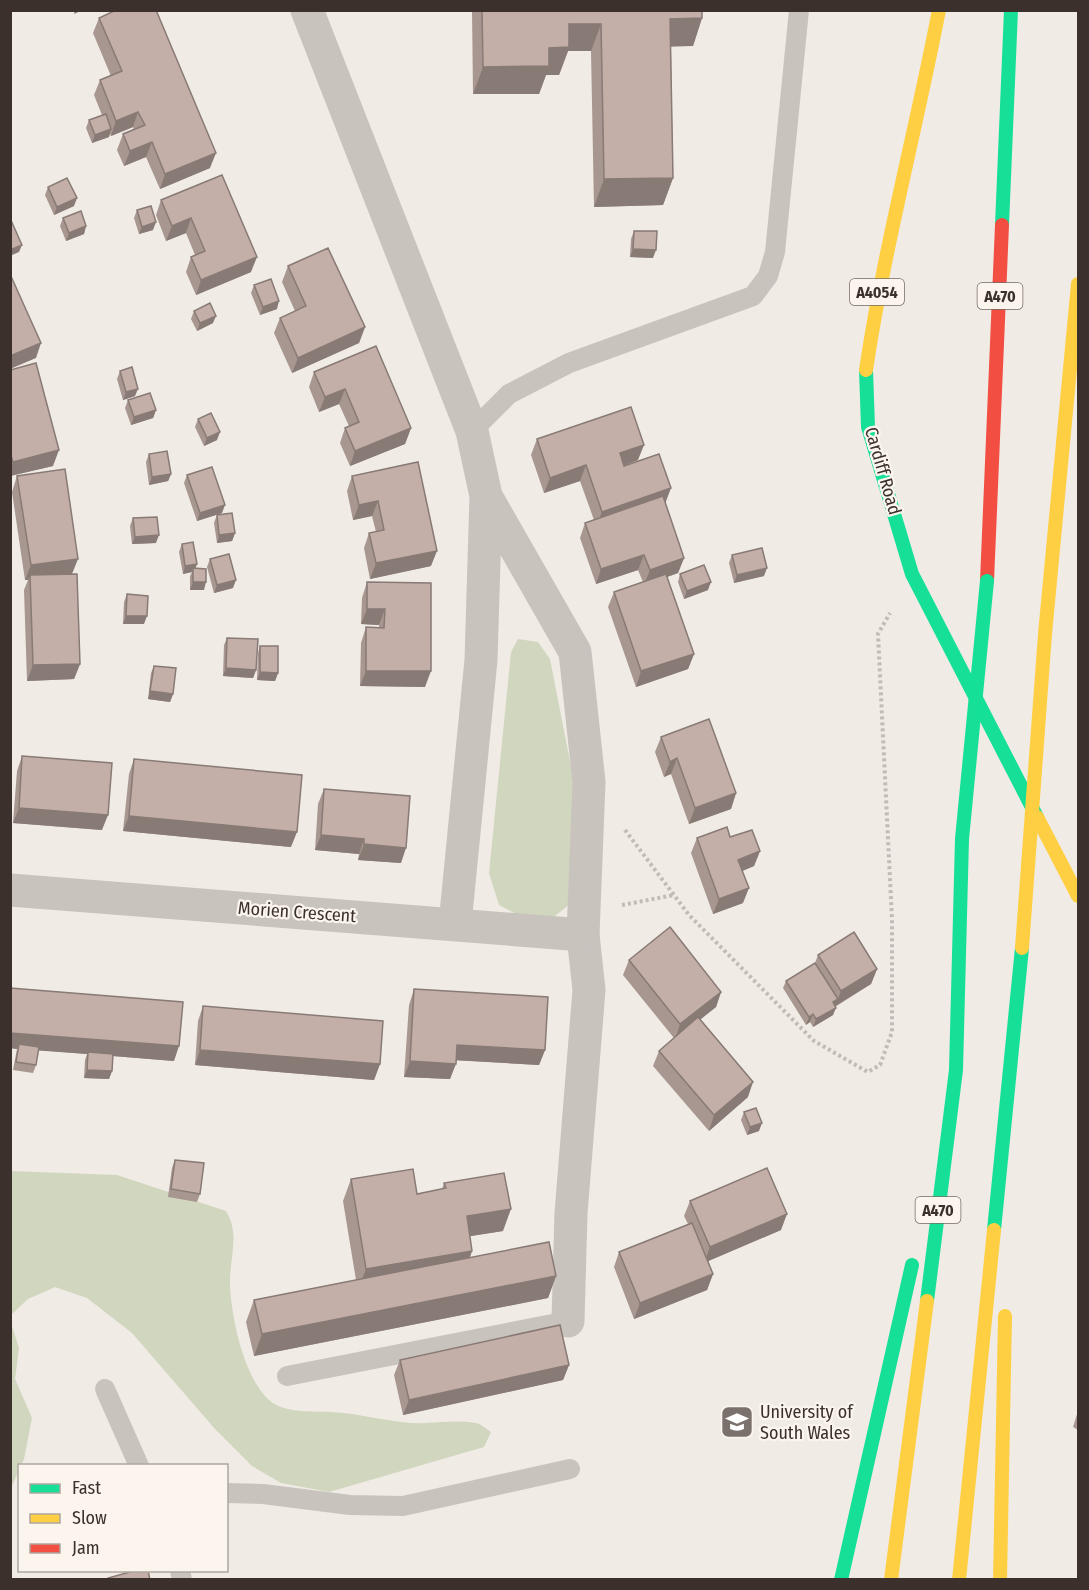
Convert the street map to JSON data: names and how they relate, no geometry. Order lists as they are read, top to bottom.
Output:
{
  "streets": {
    "main road": ["A4054", "A470", "Cardiff Road"],
    "street": ["Morien Crescent"]
  },
  "places": {
    "school or university": ["University of South Wales"]
  },
  "legend": ["Fast", "Slow", "Jam"]
}
